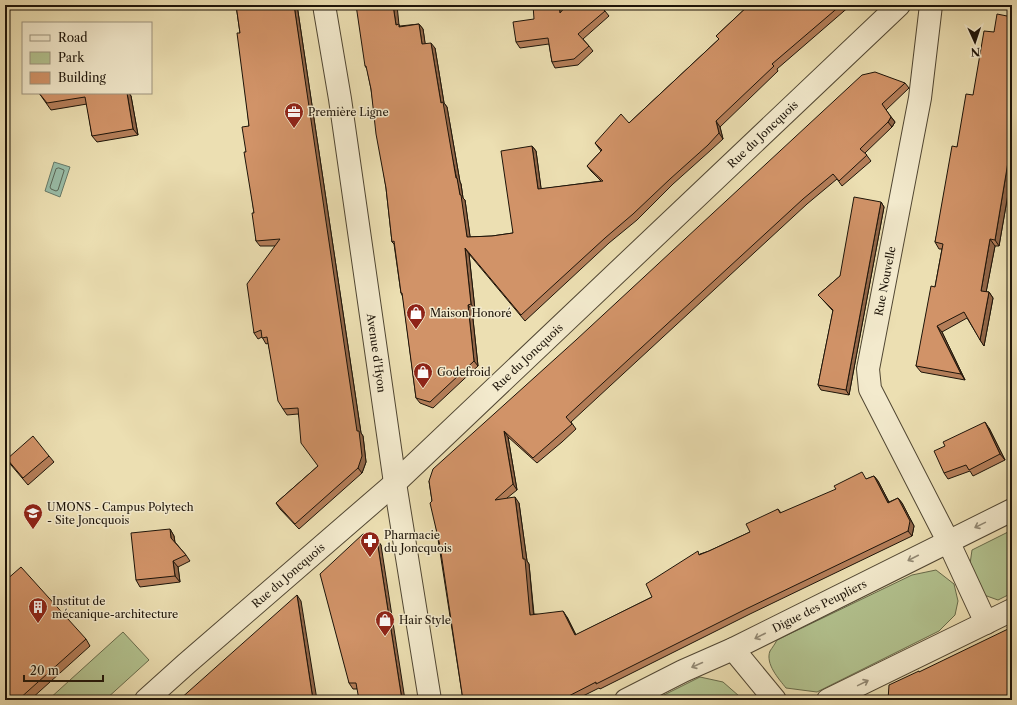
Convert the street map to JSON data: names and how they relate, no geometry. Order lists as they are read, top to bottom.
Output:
{
  "streets": {
    "street": [
      "Rue du Joncquois",
      "Rue Nouvelle",
      "Avenue d'Hyon",
      "Digue des Peupliers"
    ]
  },
  "crossings": [
    ["Rue du Joncquois", "Avenue d'Hyon"],
    ["Rue Nouvelle", "Digue des Peupliers"]
  ],
  "places": {
    "office": ["Première Ligne"],
    "shop": ["Maison Honoré", "Godefroid", "Hair Style"],
    "school or university": ["UMONS - Campus Polytech - Site Joncquois"],
    "pharmacy": ["Pharmacie du Joncquois"],
    "building": ["Institut de mécanique-architecture"]
  },
  "legend": ["Road", "Park", "Building"],
  "scale_bar": "20 m",
  "north": "bottom"
}
